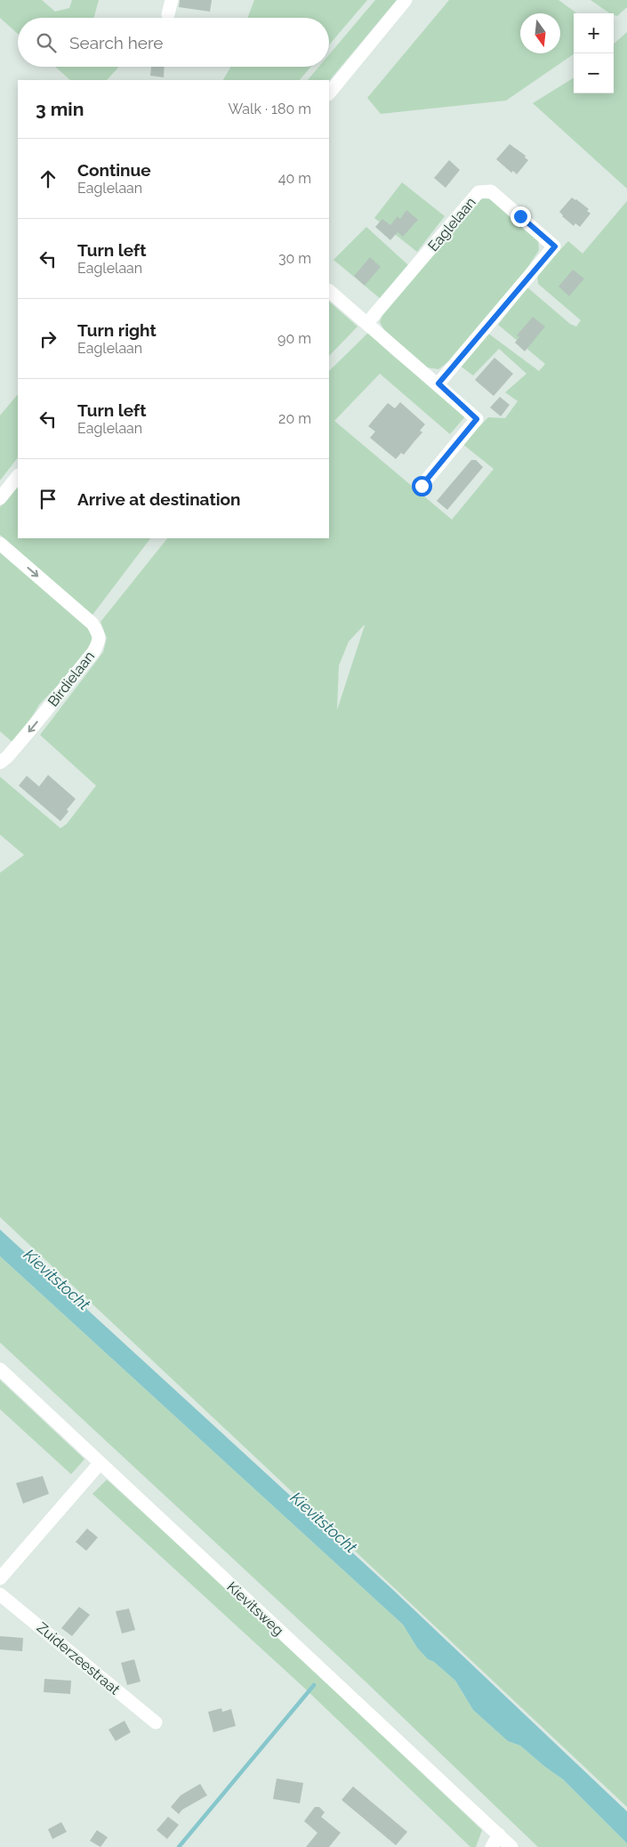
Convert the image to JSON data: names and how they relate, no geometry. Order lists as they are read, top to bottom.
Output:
{
  "streets": {
    "street": [
      "Eaglelaan",
      "Birdielaan",
      "Kievitsweg",
      "Zuiderzeestraat"
    ]
  },
  "water": ["Kievitstocht"],
  "north": "bottom",
  "page": {
    "map_buttons": ["+", "−"],
    "search": "Search here",
    "heading": ["3 min", "Walk · 180 m"],
    "list": [
      ["Continue", "Eaglelaan", "40 m"],
      ["Turn left", "Eaglelaan", "30 m"],
      ["Turn right", "Eaglelaan", "90 m"],
      ["Turn left", "Eaglelaan", "20 m"],
      "Arrive at destination"
    ]
  }
}
